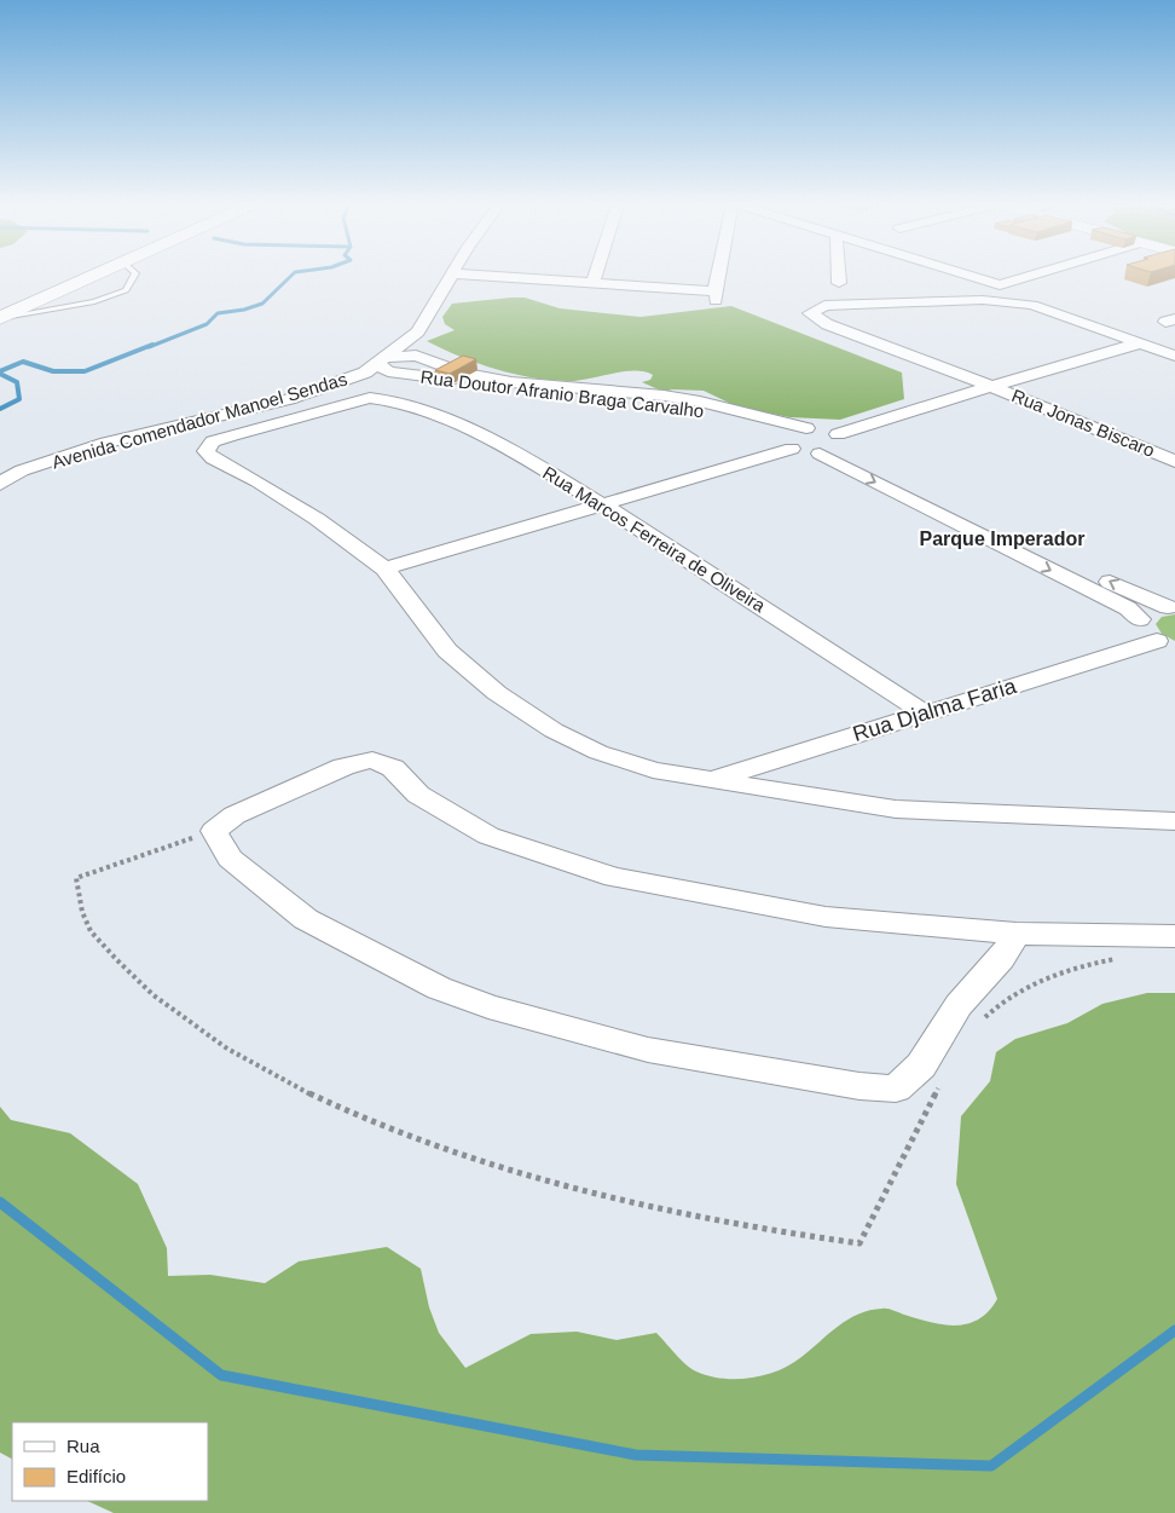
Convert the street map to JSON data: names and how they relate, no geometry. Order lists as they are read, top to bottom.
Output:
{
  "streets": {
    "street": [
      "Rua Doutor Afranio Braga Carvalho",
      "Avenida Comendador Manoel Sendas",
      "Rua Jonas Biscaro",
      "Rua Marcos Ferreira de Oliveira",
      "Rua Djalma Faria"
    ]
  },
  "crossings": [
    ["Rua Doutor Afranio Braga Carvalho", "Avenida Comendador Manoel Sendas"],
    ["Rua Doutor Afranio Braga Carvalho", "Rua Djalma Faria"],
    ["Rua Marcos Ferreira de Oliveira", "Rua Djalma Faria"]
  ],
  "districts": ["Parque Imperador"],
  "legend": ["Rua", "Edifício"]
}
